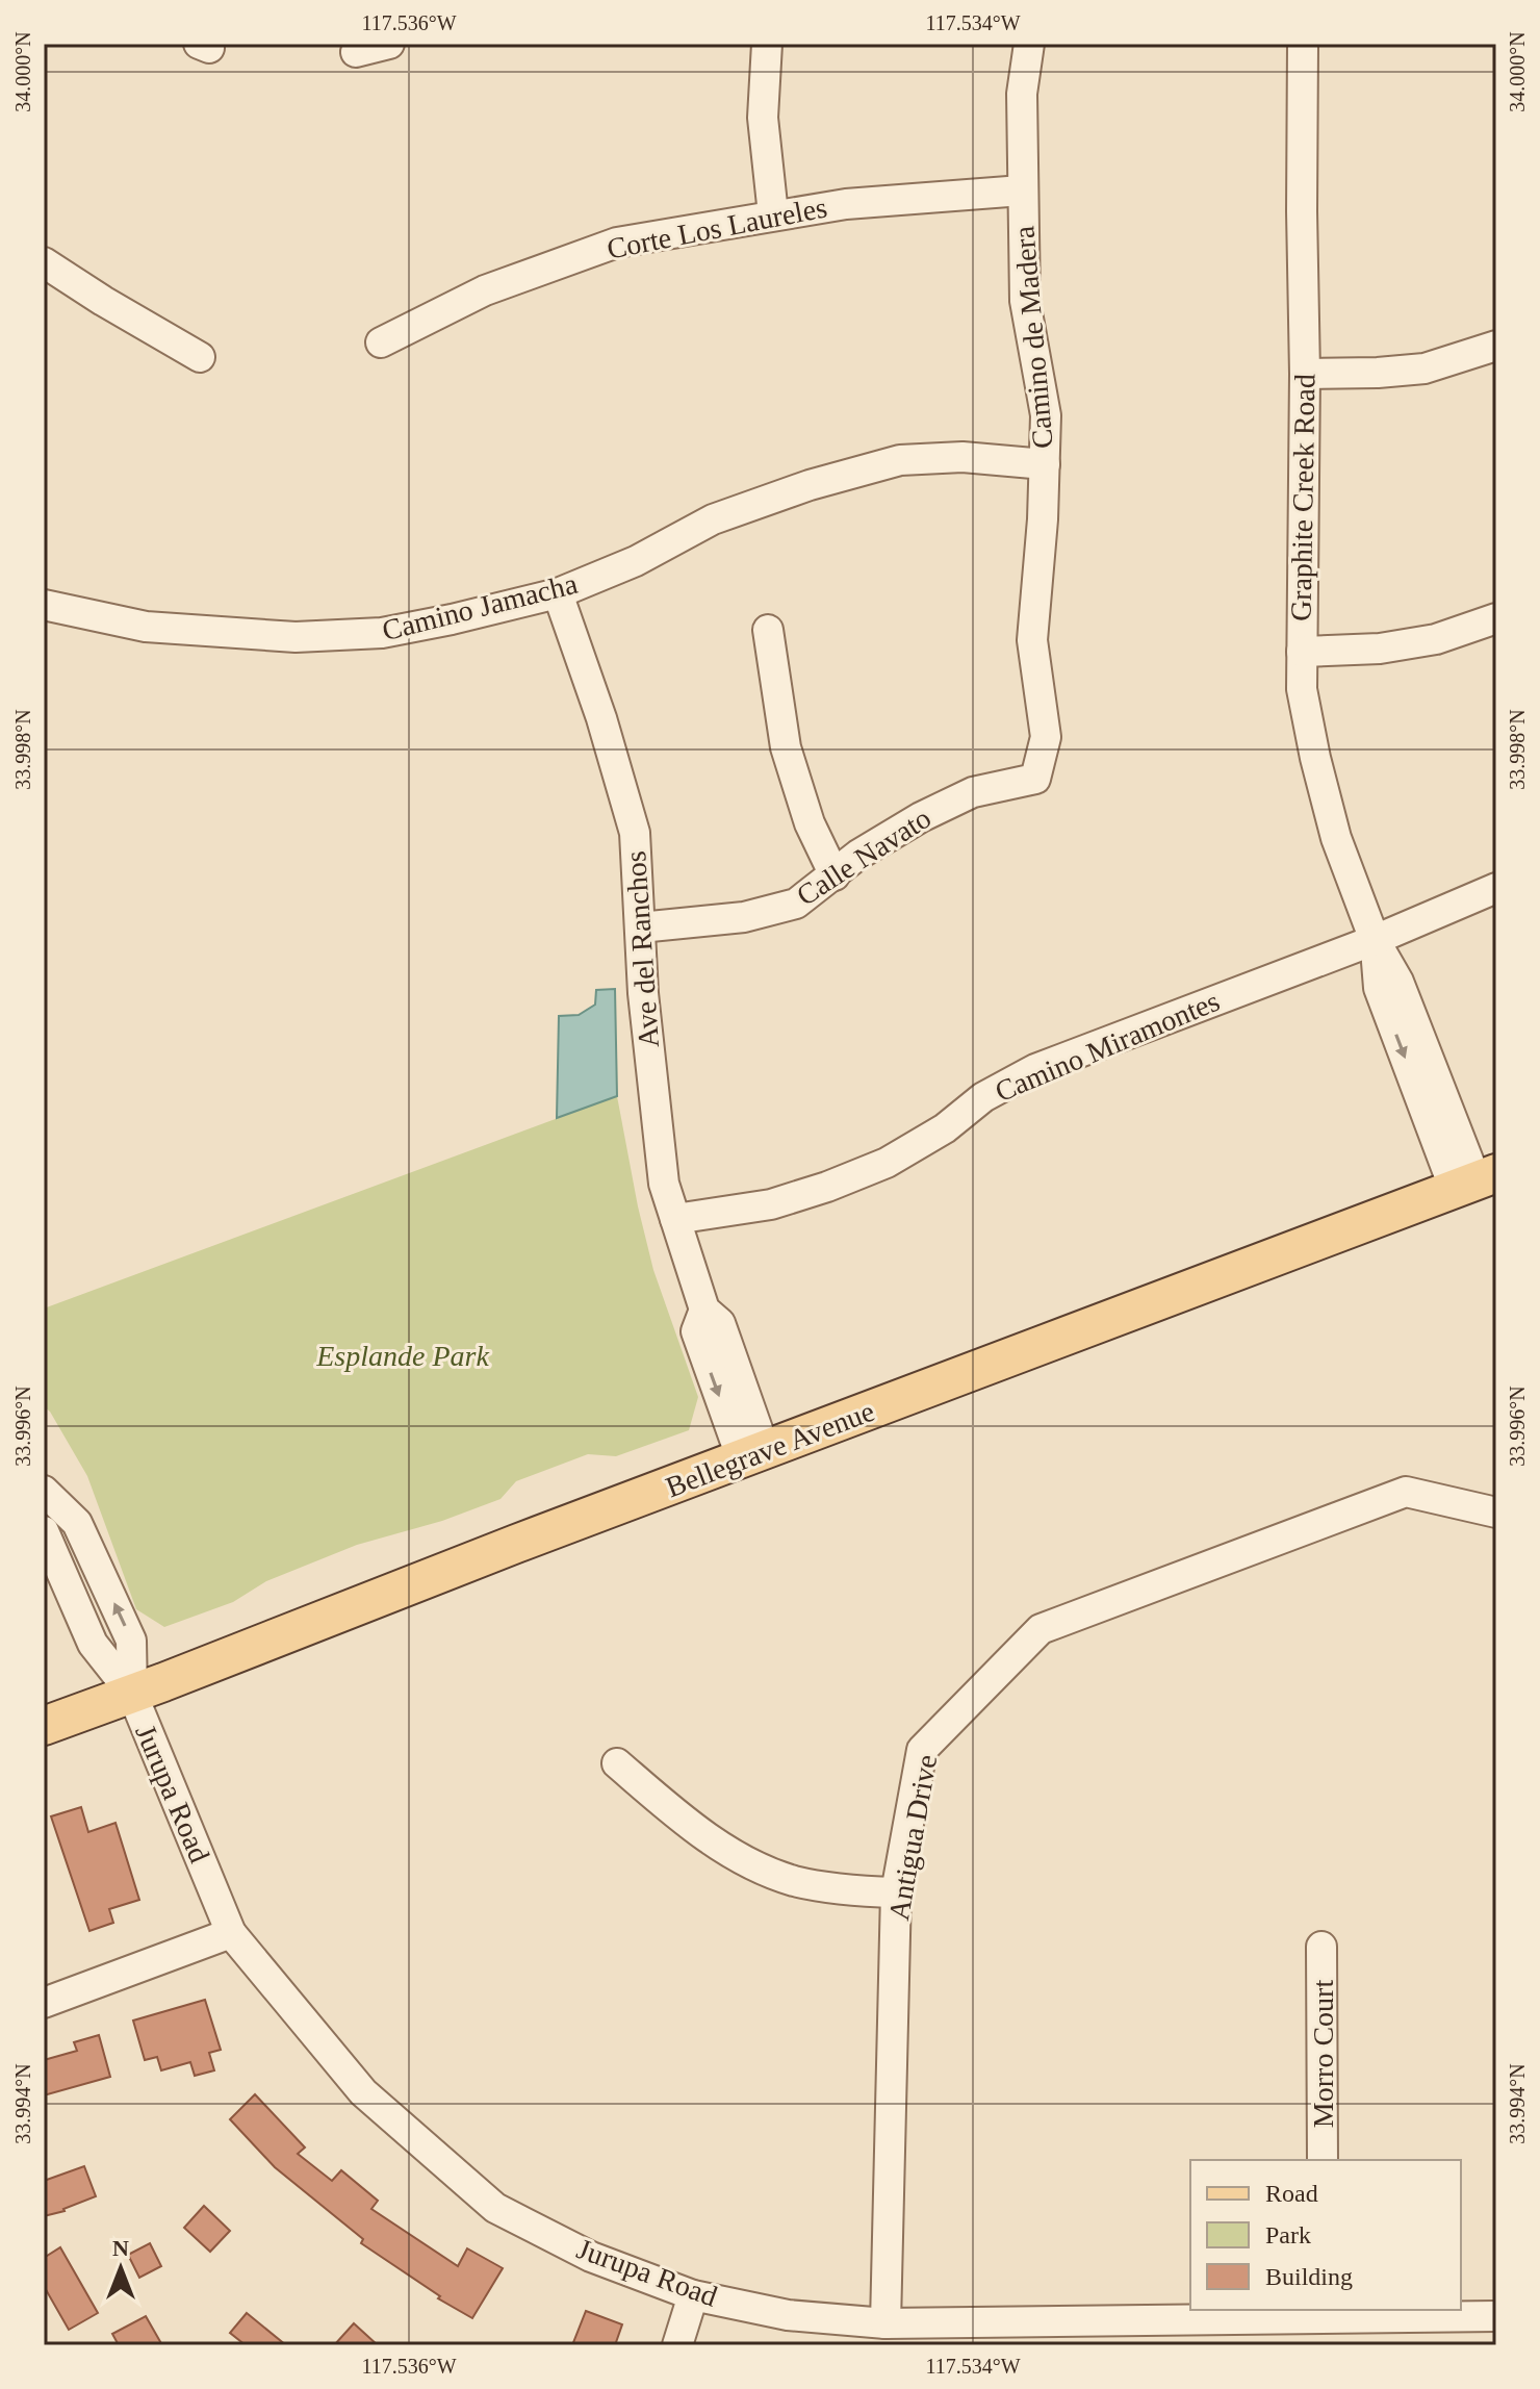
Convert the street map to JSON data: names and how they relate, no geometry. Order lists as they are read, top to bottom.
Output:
{
  "streets": {
    "main road": ["Bellegrave Avenue"],
    "street": [
      "Corte Los Laureles",
      "Camino de Madera",
      "Graphite Creek Road",
      "Camino Jamacha",
      "Calle Navato",
      "Ave del Ranchos",
      "Camino Miramontes",
      "Jurupa Road",
      "Antigua Drive",
      "Morro Court"
    ]
  },
  "crossings": [
    ["Corte Los Laureles", "Camino de Madera"],
    ["Camino de Madera", "Camino Jamacha"],
    ["Camino de Madera", "Calle Navato"],
    ["Graphite Creek Road", "Camino Miramontes"],
    ["Graphite Creek Road", "Bellegrave Avenue"],
    ["Camino Jamacha", "Ave del Ranchos"],
    ["Calle Navato", "Ave del Ranchos"],
    ["Ave del Ranchos", "Camino Miramontes"],
    ["Ave del Ranchos", "Bellegrave Avenue"],
    ["Bellegrave Avenue", "Jurupa Road"],
    ["Jurupa Road", "Antigua Drive"]
  ],
  "parks": ["Esplande Park"],
  "legend": ["Road", "Park", "Building"],
  "north": "top",
  "coordinates": [
    "117.536°W",
    "117.534°W",
    "34.000°N",
    "33.998°N",
    "33.996°N",
    "33.994°N"
  ]
}
